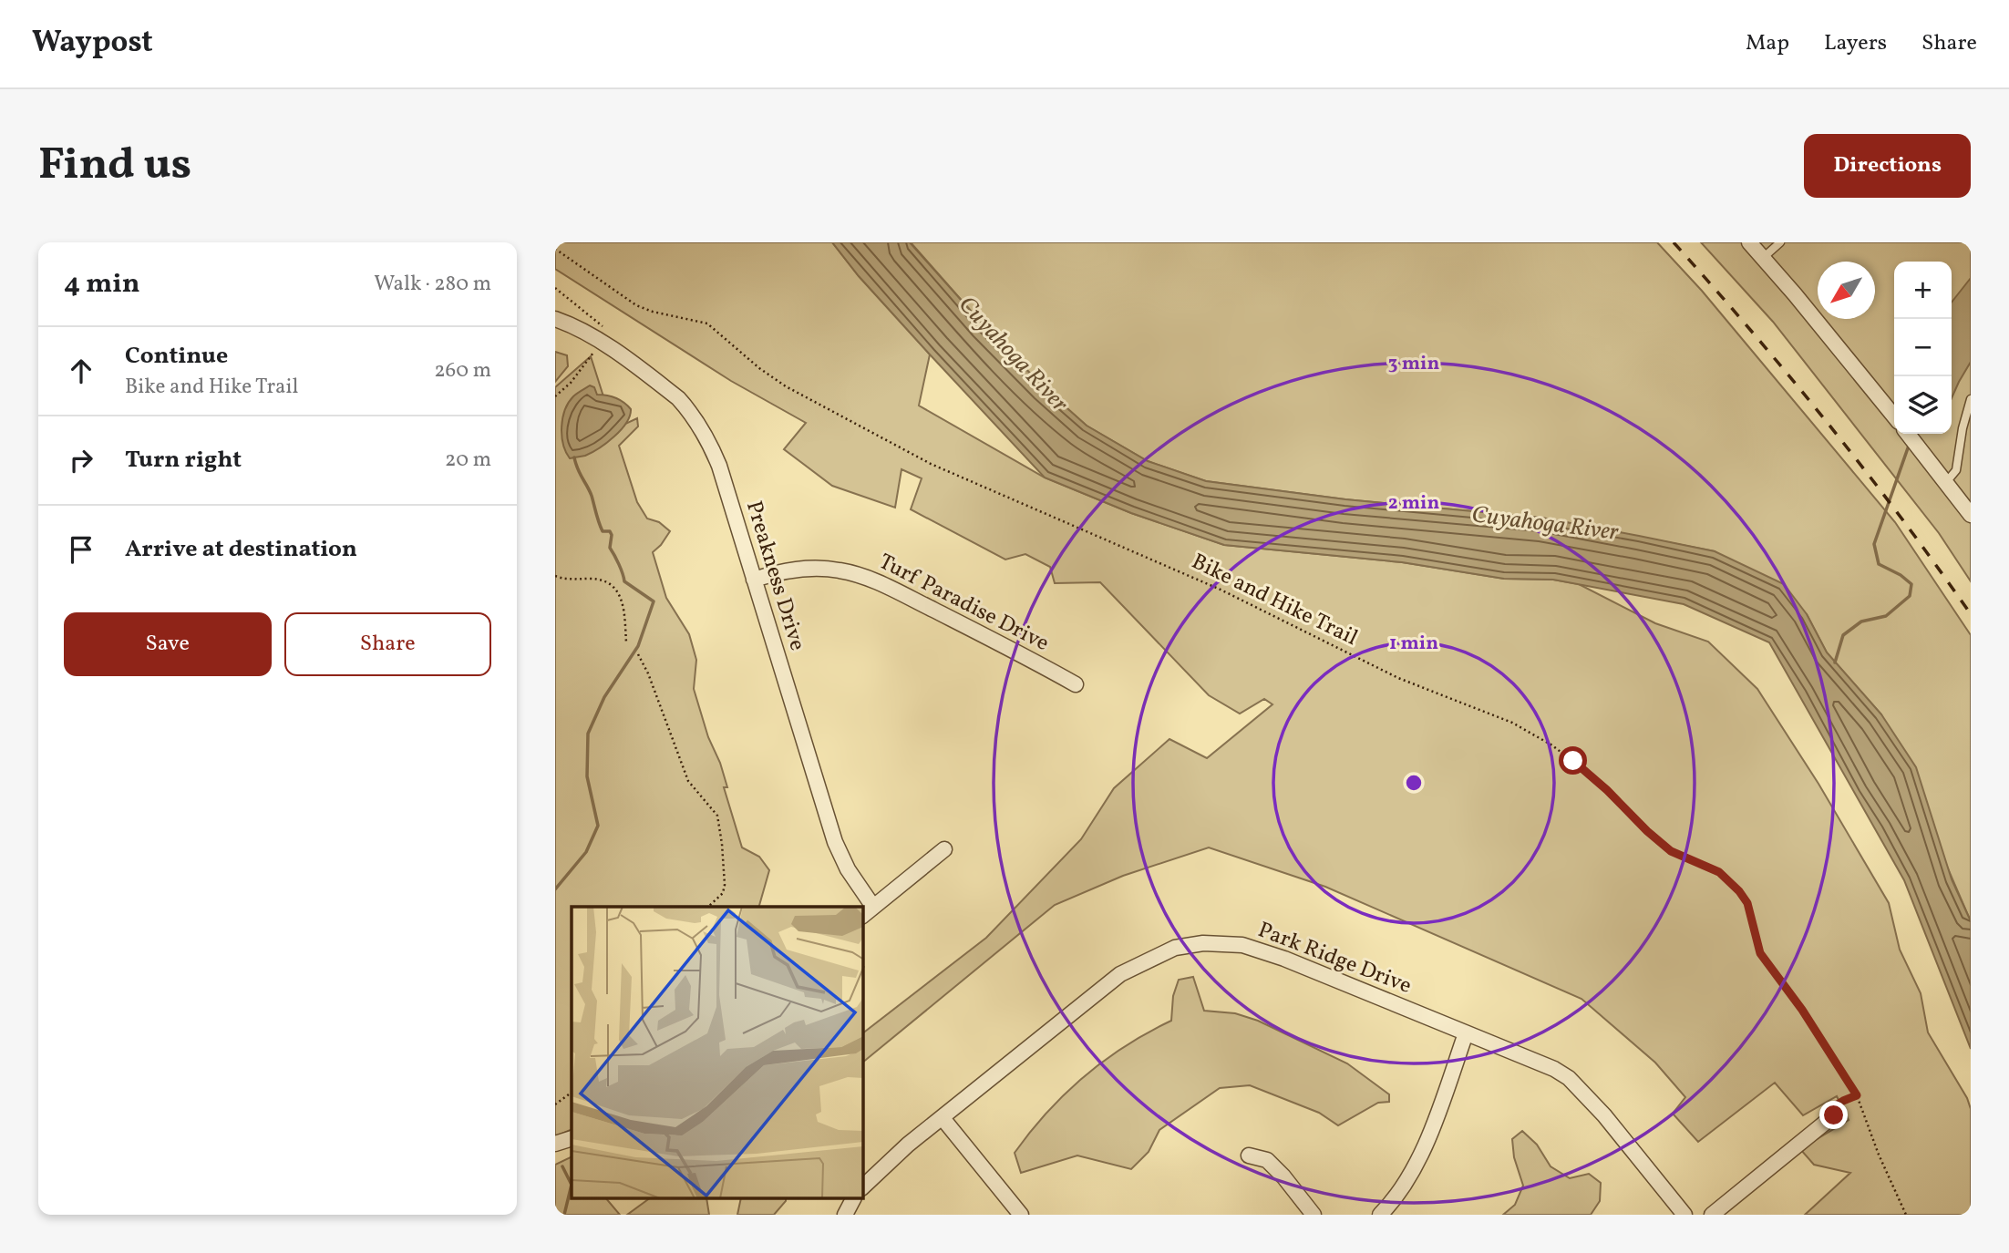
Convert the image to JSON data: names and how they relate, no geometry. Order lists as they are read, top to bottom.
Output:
{
  "streets": {
    "street": ["Preakness Drive", "Turf Paradise Drive", "Park Ridge Drive"],
    "path": ["Bike and Hike Trail"]
  },
  "crossings": [
    ["Preakness Drive", "Turf Paradise Drive"]
  ],
  "water": ["Cuyahoga River"],
  "north": "bottom left",
  "page": {
    "header": "Waypost",
    "nav": ["Map", "Layers", "Share"],
    "buttons": [
      "Directions",
      ["Save", "Share"]
    ],
    "title": "Find us",
    "heading": ["4 min", "Walk · 280 m"],
    "map_buttons": ["+", "−"],
    "list": [
      ["Continue", "Bike and Hike Trail", "260 m"],
      ["Turn right", "20 m"],
      "Arrive at destination"
    ]
  },
  "rings": ["3 min", "2 min", "1 min"]
}
